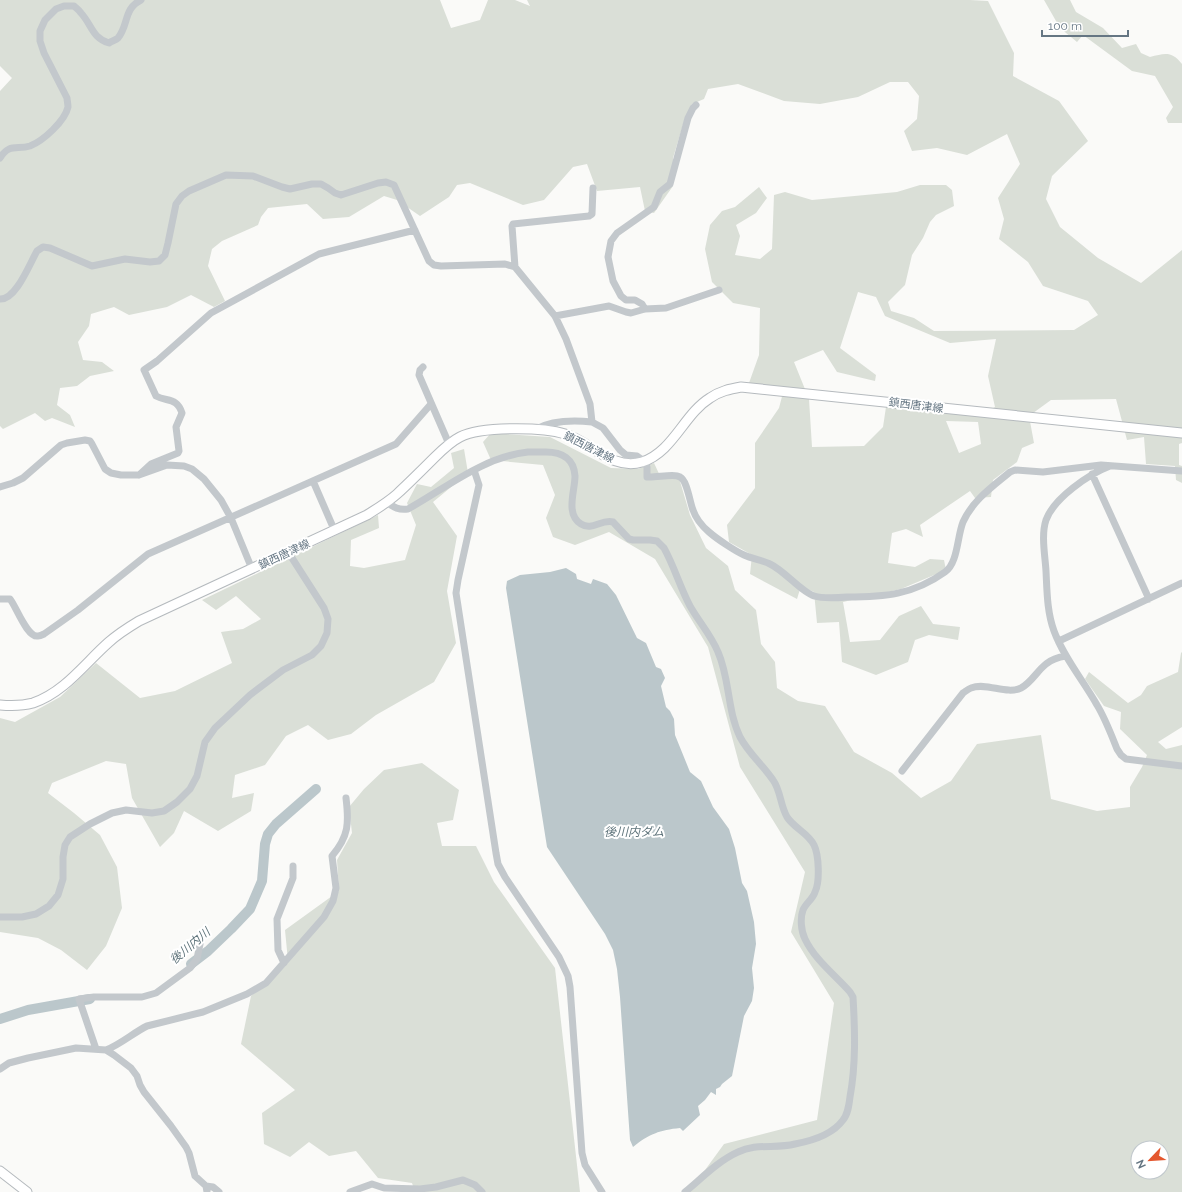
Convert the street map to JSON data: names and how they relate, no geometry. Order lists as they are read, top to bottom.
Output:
{
  "streets": {
    "main road": ["鎮西唐津線"]
  },
  "water": ["後川内ダム", "後川内川"],
  "scale_bar": "100 m",
  "north": "bottom left"
}
